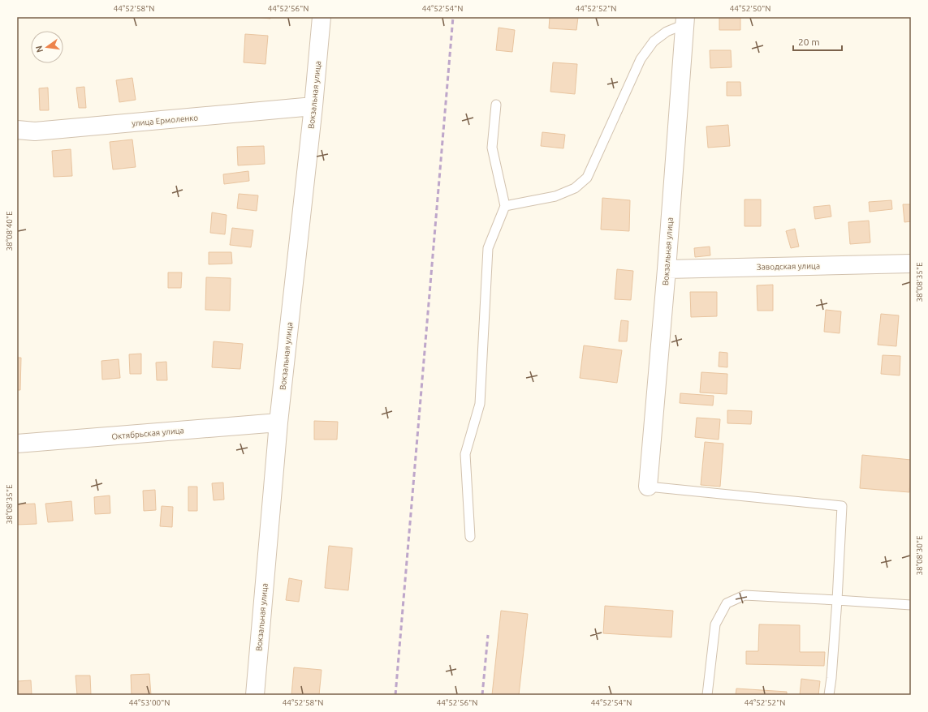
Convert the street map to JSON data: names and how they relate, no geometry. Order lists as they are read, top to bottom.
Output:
{
  "streets": {
    "street": [
      "Вокзальная улица",
      "улица Ермоленко",
      "Заводская улица",
      "Октябрьская улица"
    ]
  },
  "crossings": [
    ["Вокзальная улица", "улица Ермоленко"],
    ["Вокзальная улица", "Заводская улица"],
    ["Вокзальная улица", "Октябрьская улица"]
  ],
  "scale_bar": "20 m",
  "north": "left",
  "coordinates": [
    "44°52'58\"N",
    "44°52'56\"N",
    "44°52'54\"N",
    "44°52'52\"N",
    "44°52'50\"N",
    "38°08'40\"E",
    "38°08'35\"E",
    "38°08'30\"E",
    "44°53'00\"N"
  ]
}
